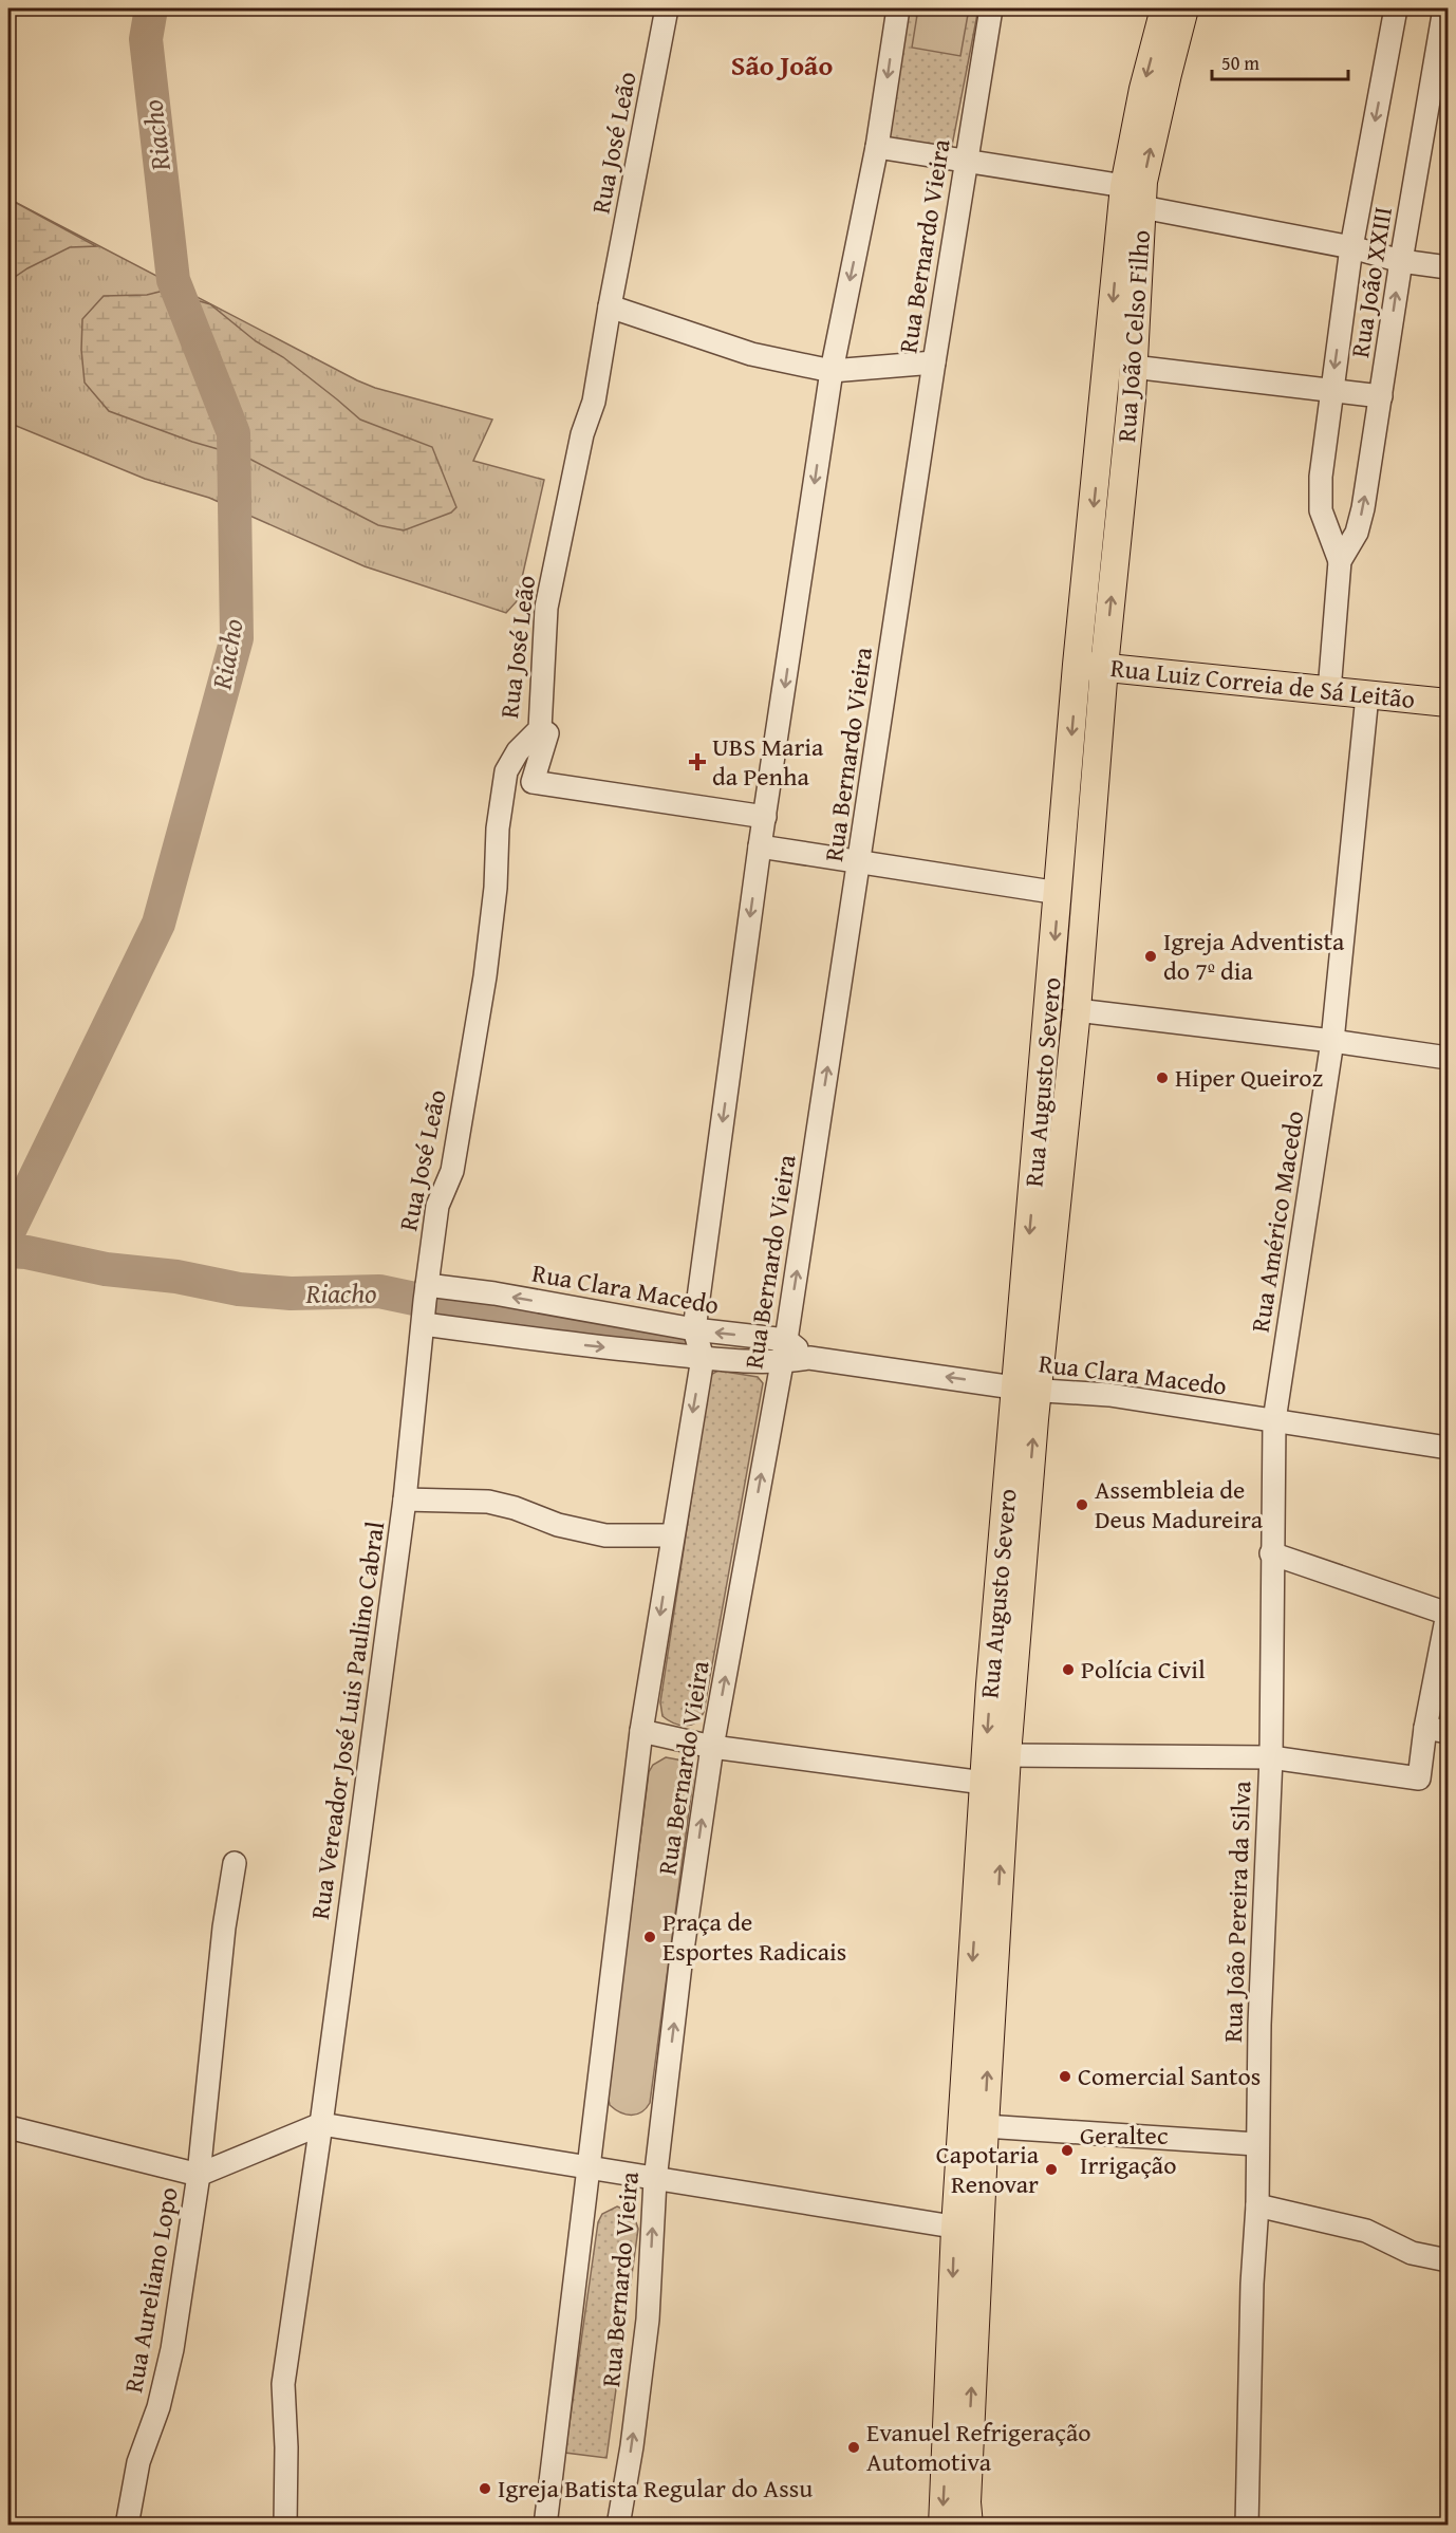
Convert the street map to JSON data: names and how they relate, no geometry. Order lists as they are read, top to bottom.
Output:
{
  "streets": {
    "main road": ["Rua João Celso Filho", "Rua Luiz Correia de Sá Leitão", "Rua Augusto Severo"],
    "street": [
      "Rua José Leão",
      "Rua Bernardo Vieira",
      "Rua João XXIII",
      "Rua Américo Macedo",
      "Rua Clara Macedo",
      "Rua Vereador José Luis Paulino Cabral",
      "Rua João Pereira da Silva",
      "Rua Aureliano Lopo"
    ]
  },
  "crossings": [
    ["Rua José Leão", "Rua Clara Macedo"],
    ["Rua José Leão", "Rua Vereador José Luis Paulino Cabral"],
    ["Rua Bernardo Vieira", "Rua Clara Macedo"],
    ["Rua João XXIII", "Rua Luiz Correia de Sá Leitão"],
    ["Rua João Celso Filho", "Rua Luiz Correia de Sá Leitão"],
    ["Rua João Celso Filho", "Rua Augusto Severo"],
    ["Rua Luiz Correia de Sá Leitão", "Rua Augusto Severo"],
    ["Rua Luiz Correia de Sá Leitão", "Rua Américo Macedo"],
    ["Rua Augusto Severo", "Rua Clara Macedo"],
    ["Rua Américo Macedo", "Rua Clara Macedo"],
    ["Rua Américo Macedo", "Rua João Pereira da Silva"],
    ["Rua Clara Macedo", "Rua Vereador José Luis Paulino Cabral"],
    ["Rua Clara Macedo", "Rua João Pereira da Silva"]
  ],
  "districts": ["São João"],
  "water": ["Riacho"],
  "places": {
    "health": ["UBS Maria da Penha"],
    "other": [
      "Igreja Adventista do 7º dia",
      "Hiper Queiroz",
      "Assembleia de Deus Madureira",
      "Polícia Civil",
      "Praça de Esportes Radicais",
      "Comercial Santos",
      "Geraltec Irrigação",
      "Capotaria Renovar",
      "Evanuel Refrigeração Automotiva",
      "Igreja Batista Regular do Assu"
    ]
  },
  "scale_bar": "50 m"
}
